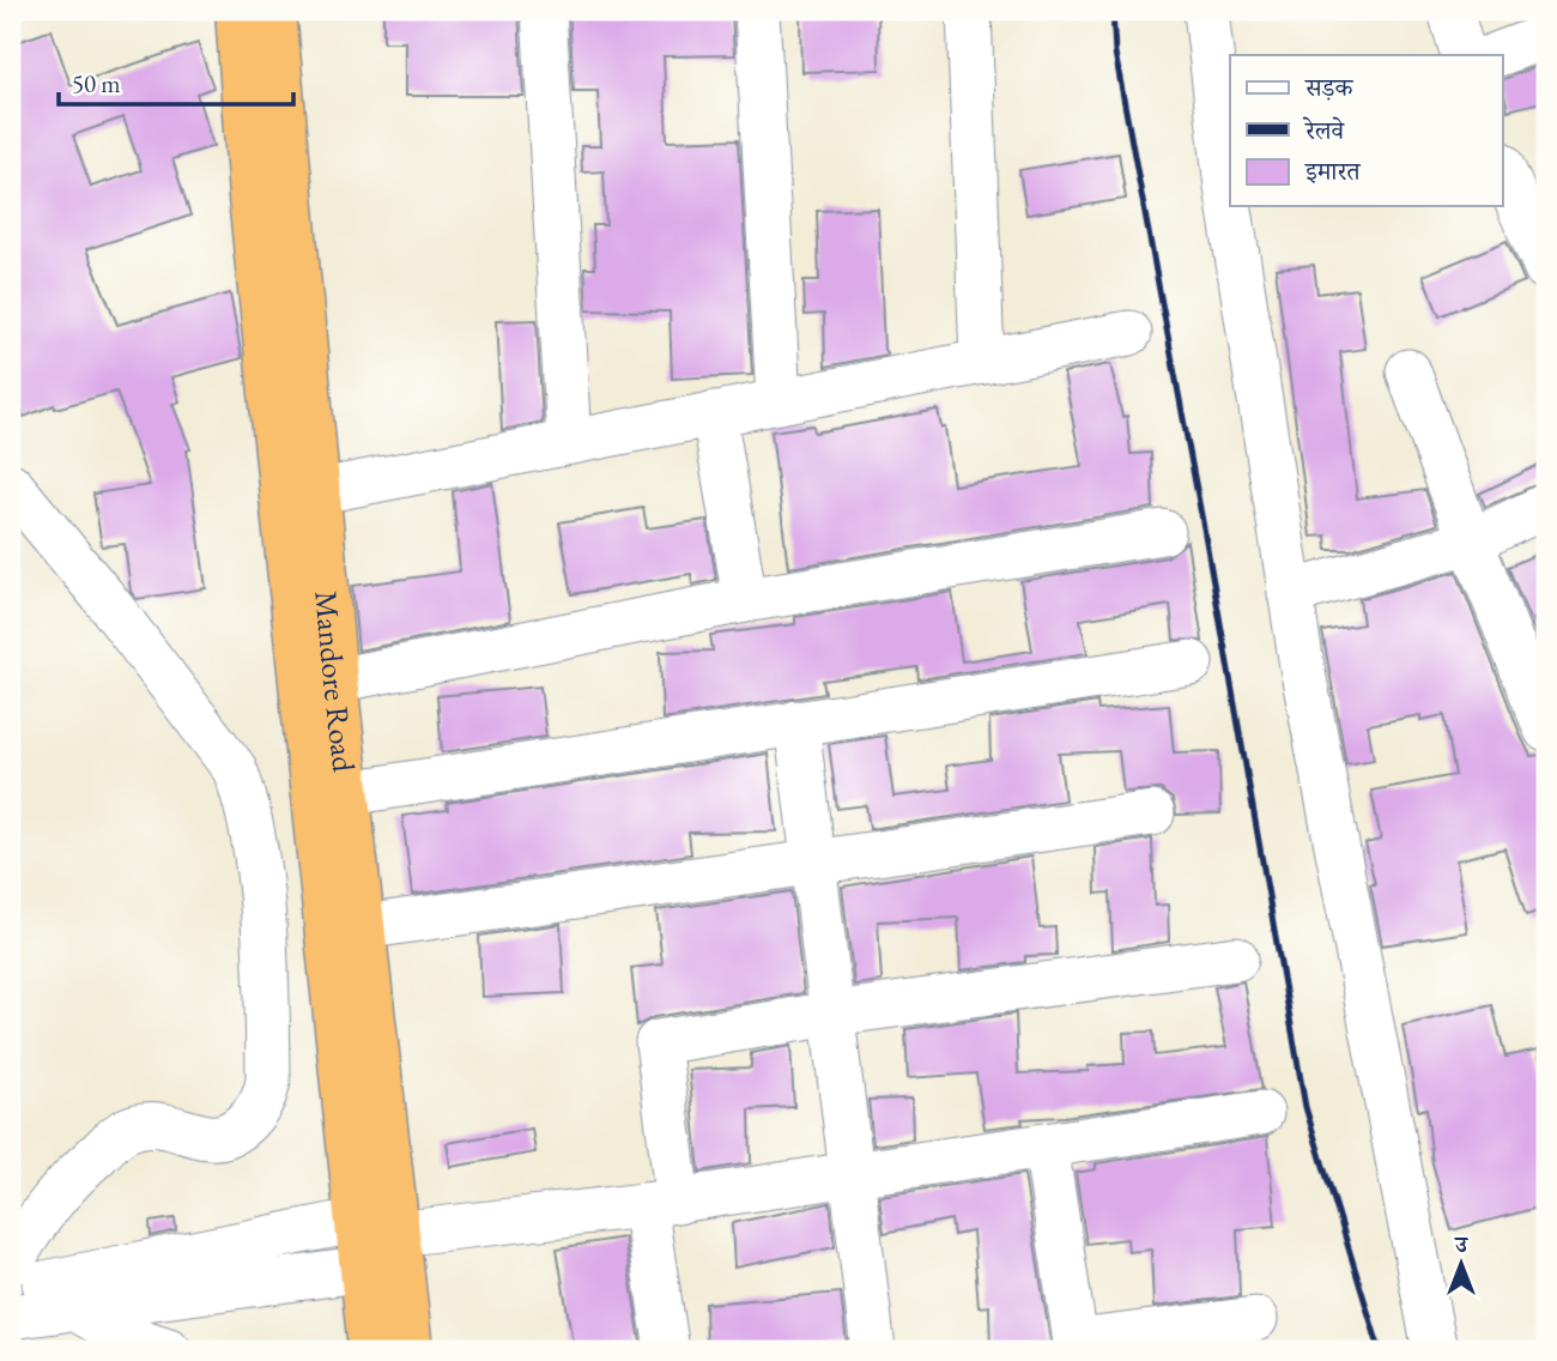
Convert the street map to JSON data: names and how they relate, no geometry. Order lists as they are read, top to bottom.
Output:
{
  "streets": {
    "highway": ["Mandore Road"]
  },
  "legend": ["सड़क", "रेलवे", "इमारत"],
  "scale_bar": "50 m",
  "north": "top"
}
